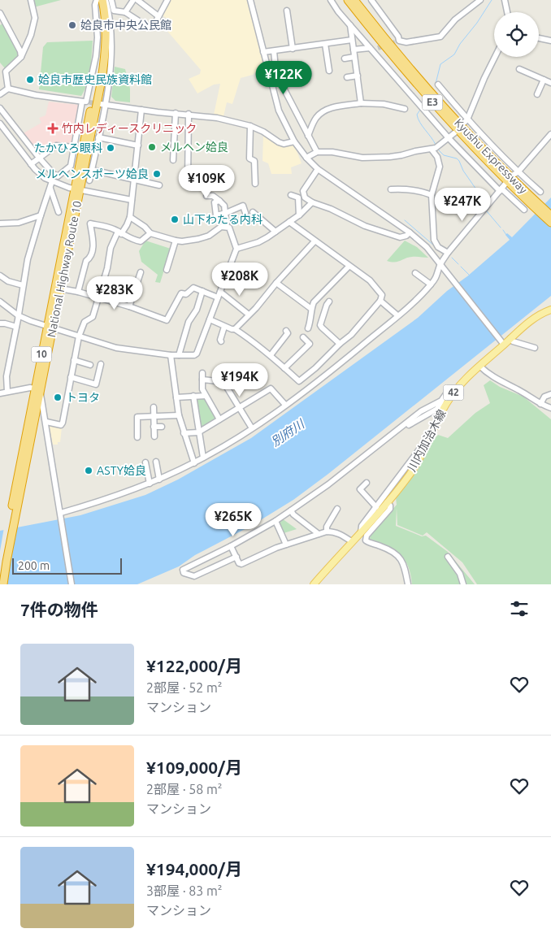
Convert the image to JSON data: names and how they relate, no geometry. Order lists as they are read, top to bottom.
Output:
{
  "streets": {
    "highway": [
      "E3",
      "Kyushu Expressway",
      "National Highway Route 10",
      "10"
    ],
    "main road": ["42", "川内加治木線"]
  },
  "water": ["別府川"],
  "places": {
    "other": [
      "姶良市中央公民館",
      "姶良市歴史民族資料館",
      "メルヘン姶良",
      "たかひろ眼科",
      "メルヘンスポーツ姶良",
      "山下わたる内科",
      "トヨタ",
      "ASTY姶良"
    ],
    "health": ["竹内レディースクリニック"]
  },
  "scale_bar": "200 m",
  "page": {
    "price": [
      "¥122K",
      "¥109K",
      "¥247K",
      "¥208K",
      "¥283K",
      "¥194K",
      "¥265K"
    ],
    "scale": "200 m",
    "heading": "7件の物件",
    "list": [
      {
        "name": "¥122,000/月",
        "note": "2部屋 · 52 m² · マンション"
      },
      {
        "name": "¥109,000/月",
        "note": "2部屋 · 58 m² · マンション"
      },
      {
        "name": "¥194,000/月",
        "note": "3部屋 · 83 m² · マンション"
      }
    ]
  }
}
